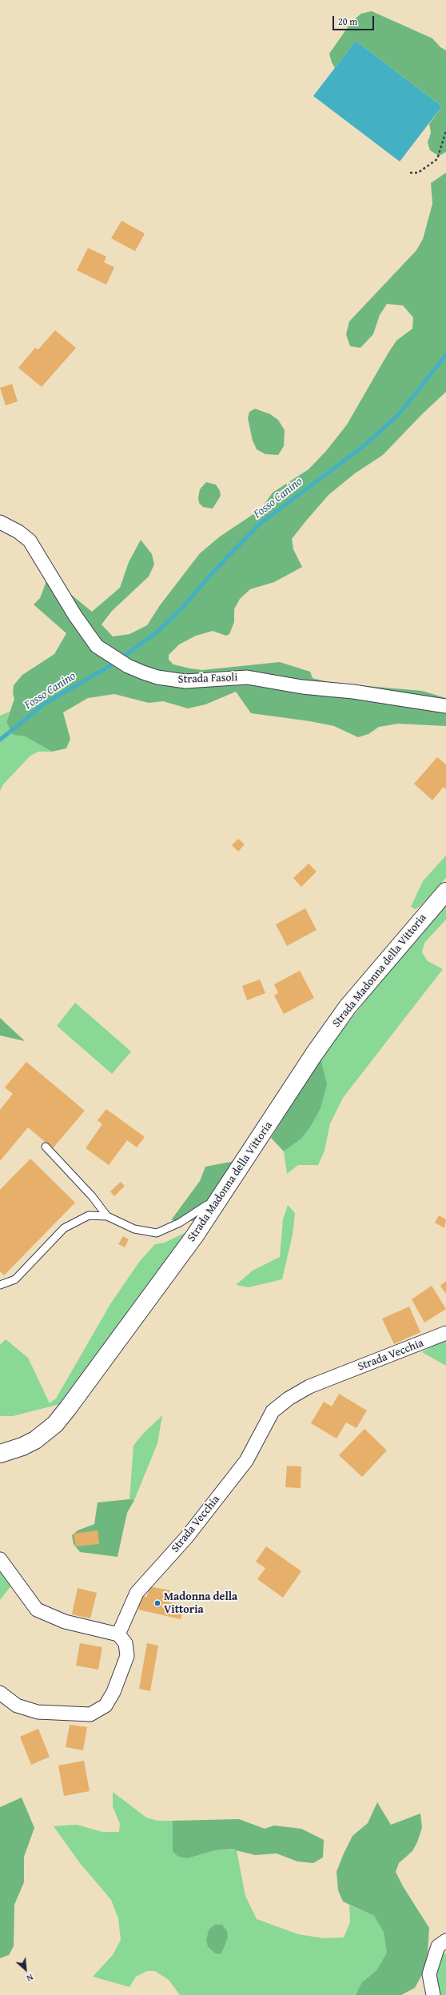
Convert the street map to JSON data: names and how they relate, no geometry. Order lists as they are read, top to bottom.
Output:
{
  "streets": {
    "street": ["Strada Fasoli", "Strada Madonna della Vittoria", "Strada Vecchia"]
  },
  "water": ["Fosso Canino"],
  "places": ["Madonna della Vittoria"],
  "scale_bar": "20 m",
  "north": "bottom right"
}
